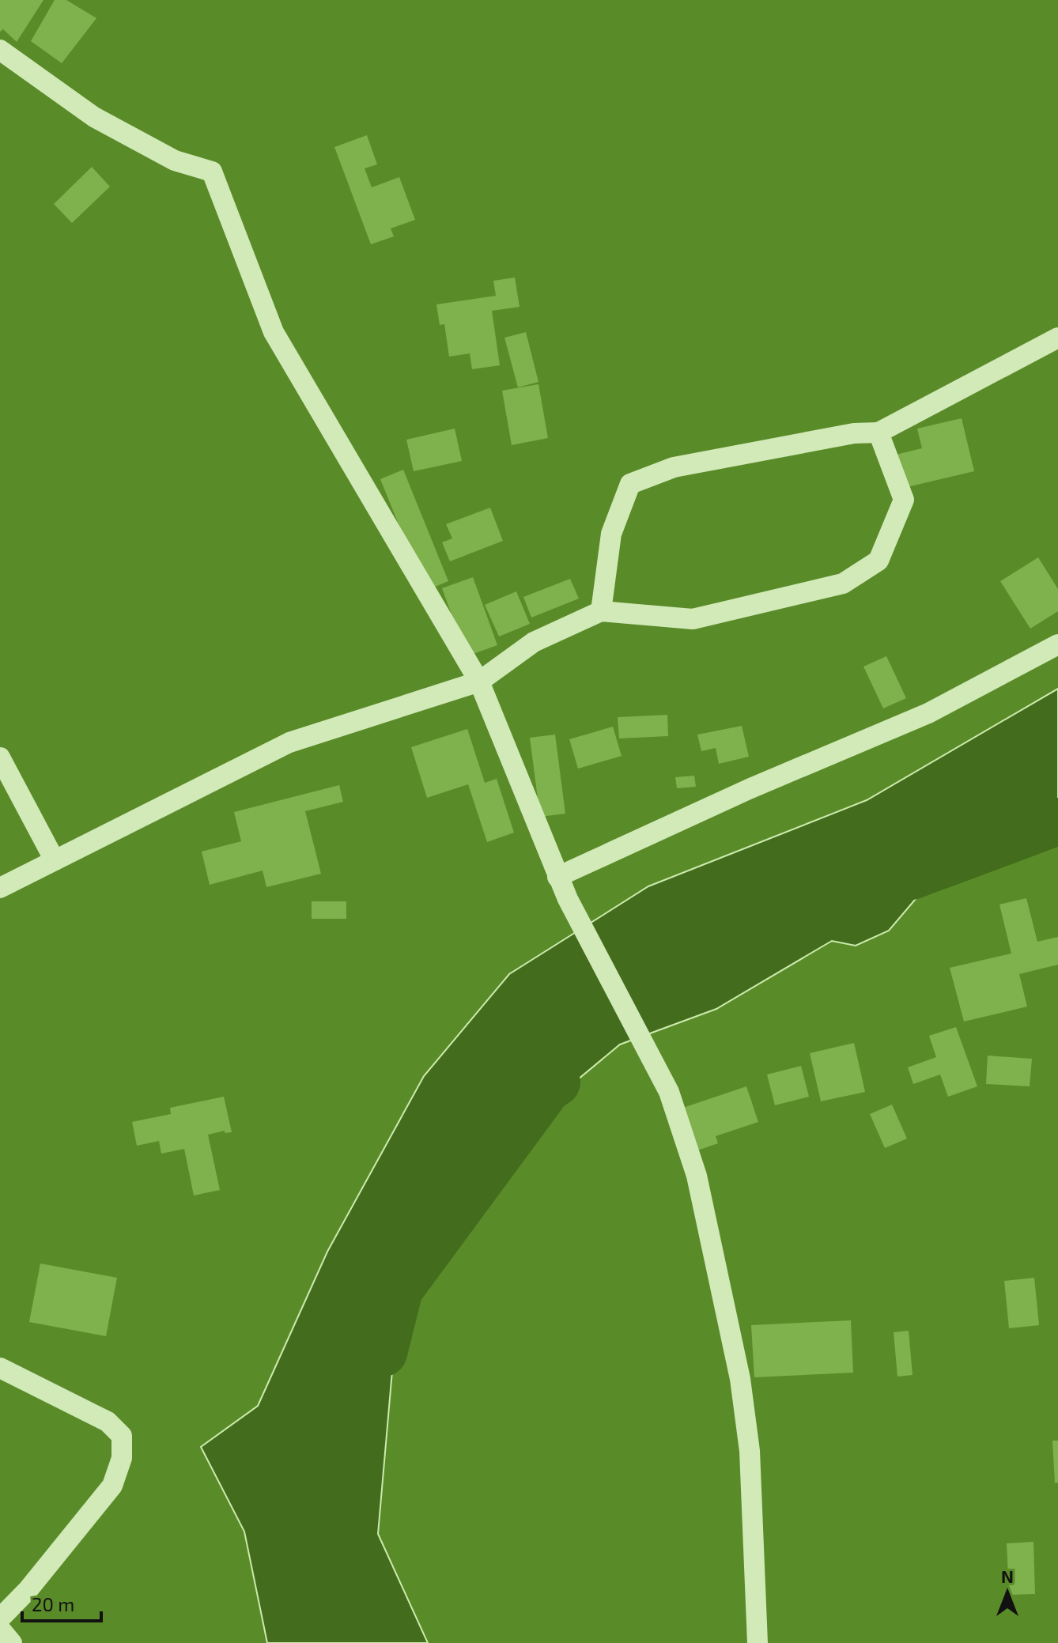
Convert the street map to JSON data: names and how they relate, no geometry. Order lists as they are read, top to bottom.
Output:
{
  "scale_bar": "20 m",
  "north": "top"
}
